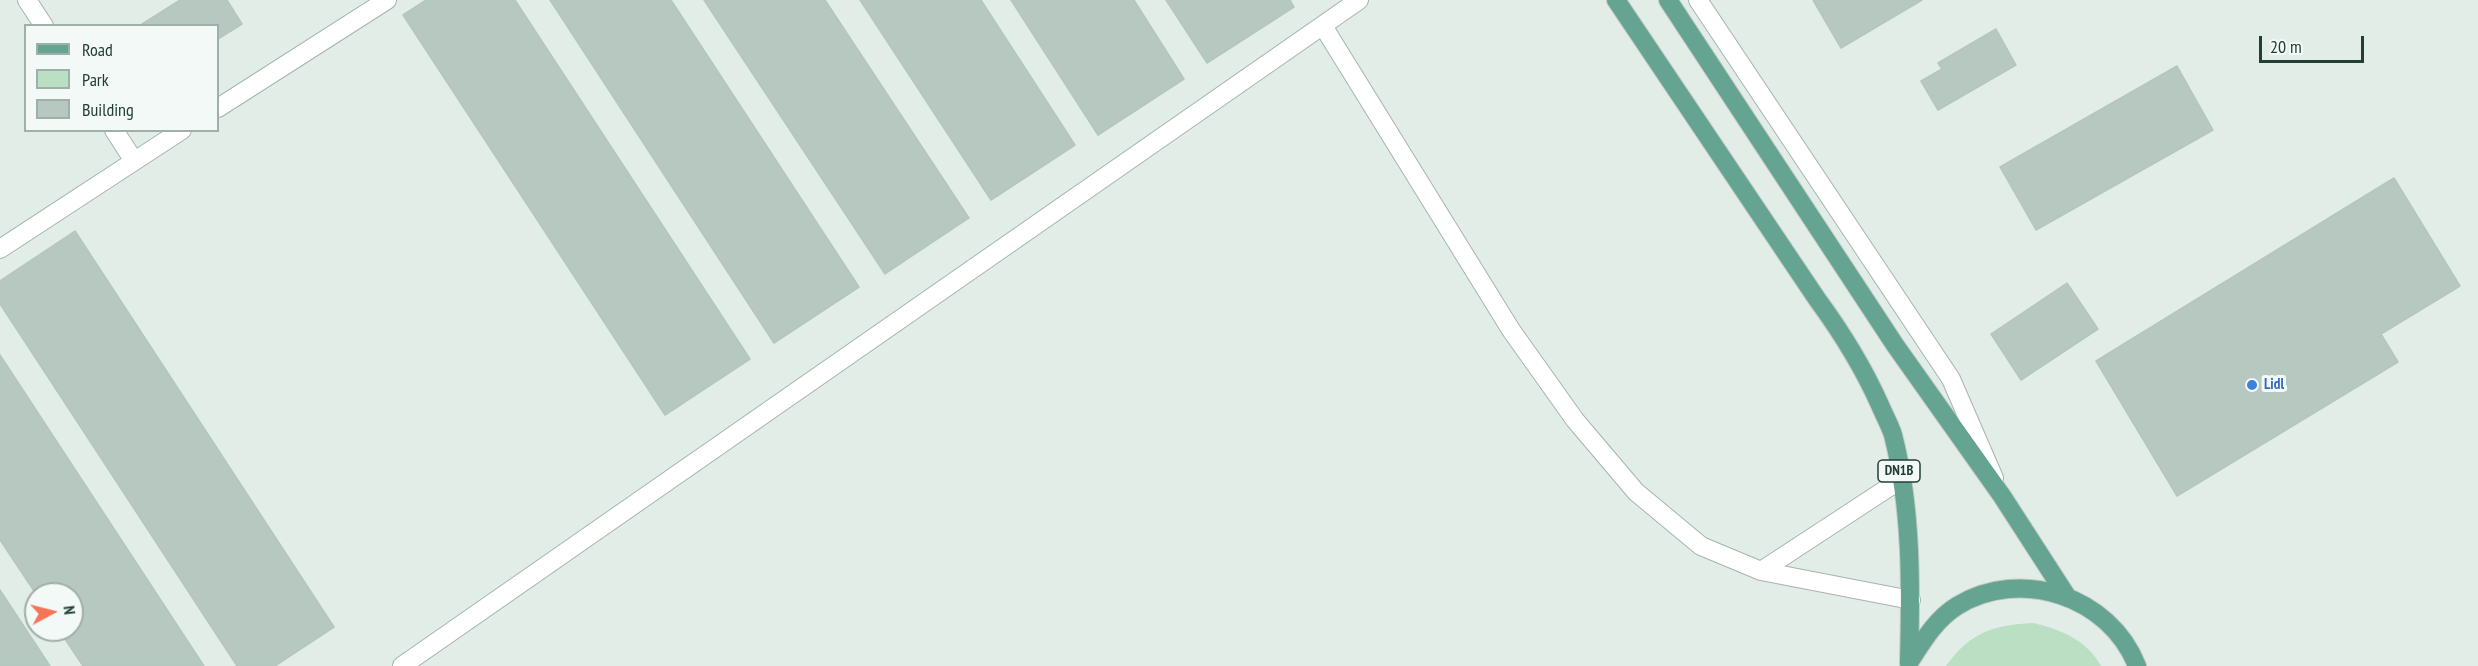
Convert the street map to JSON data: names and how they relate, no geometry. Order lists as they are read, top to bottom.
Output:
{
  "streets": {
    "main road": ["DN1B"]
  },
  "places": ["Lidl"],
  "legend": ["Road", "Park", "Building"],
  "scale_bar": "20 m",
  "north": "right"
}
